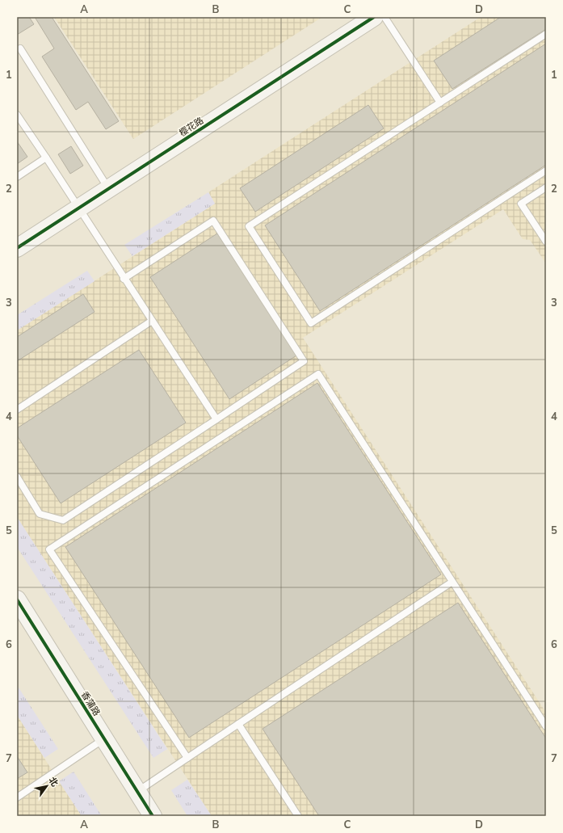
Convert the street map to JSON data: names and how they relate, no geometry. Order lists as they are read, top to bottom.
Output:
{
  "streets": {
    "street": ["樱花路", "香蒲路"]
  },
  "north": "top right",
  "grid": {
    "columns": [
      "A",
      "B",
      "C",
      "D"
    ],
    "rows": [
      "1",
      "2",
      "3",
      "4",
      "5",
      "6",
      "7"
    ]
  }
}
